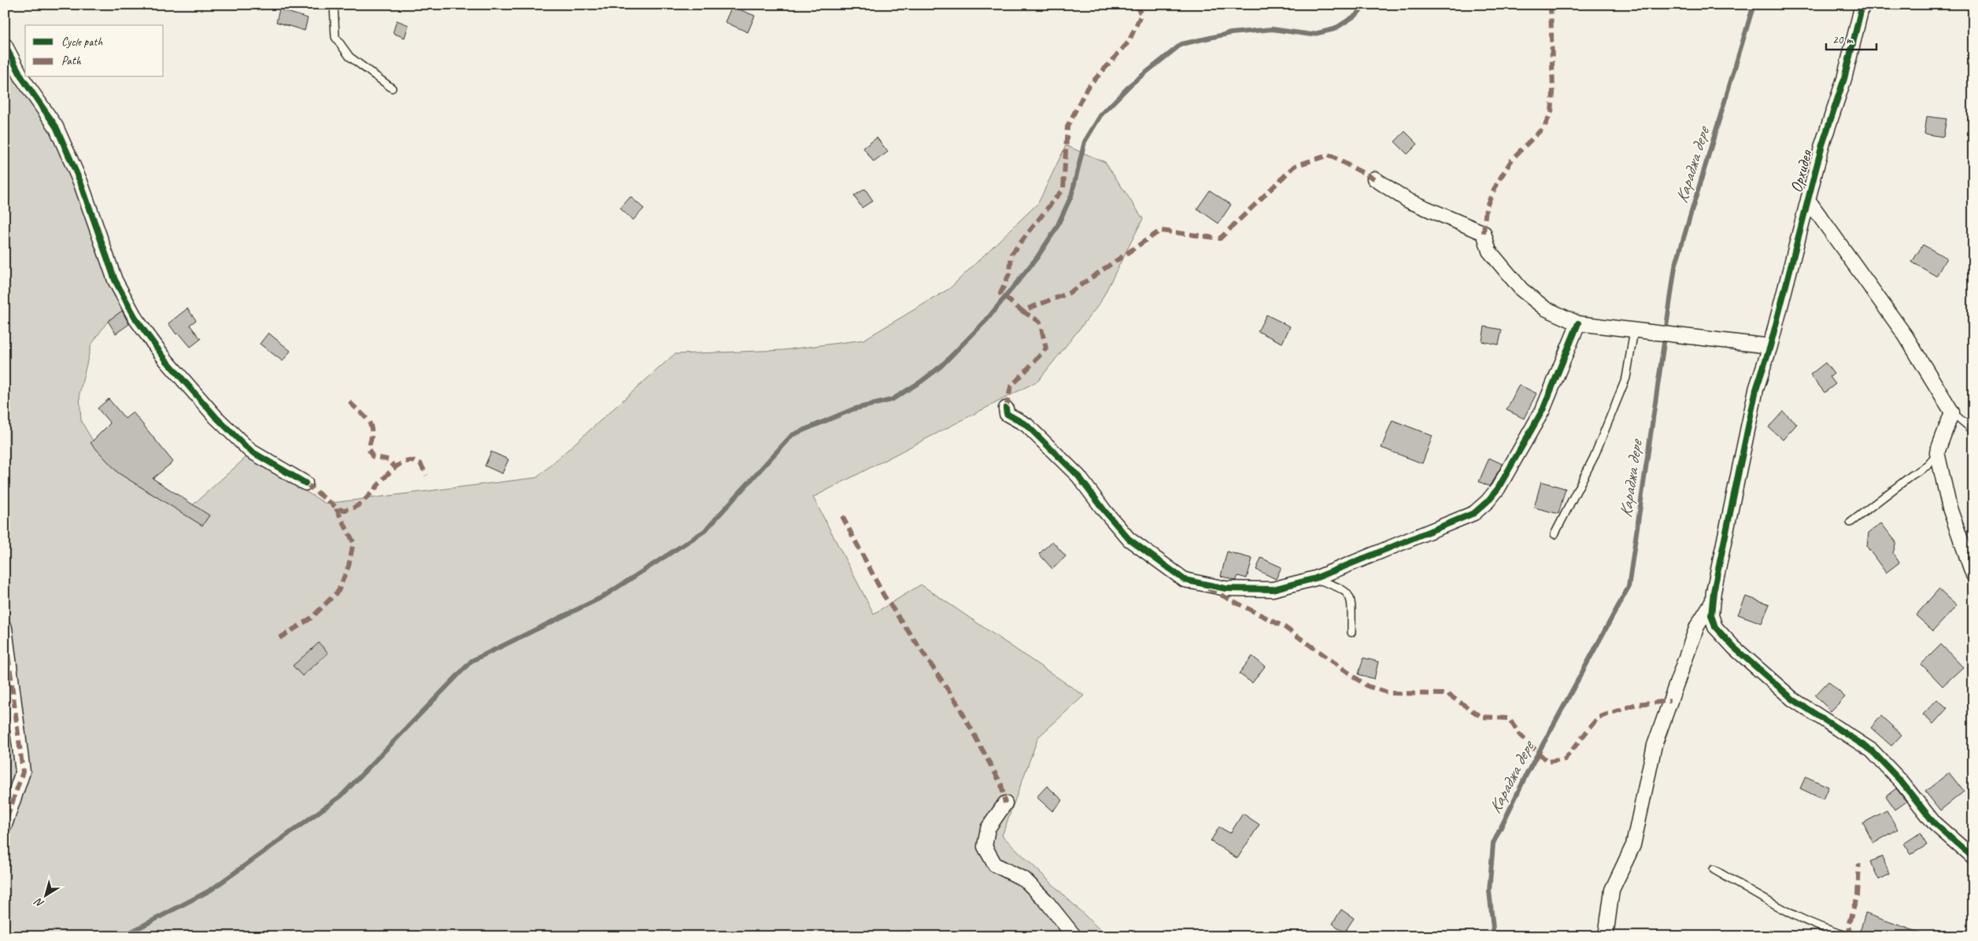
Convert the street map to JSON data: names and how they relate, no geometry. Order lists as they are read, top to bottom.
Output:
{
  "streets": {
    "street": ["Орхидея"]
  },
  "water": ["Караджа дере"],
  "legend": ["Cycle path", "Path"],
  "scale_bar": "20 m",
  "north": "bottom left"
}
